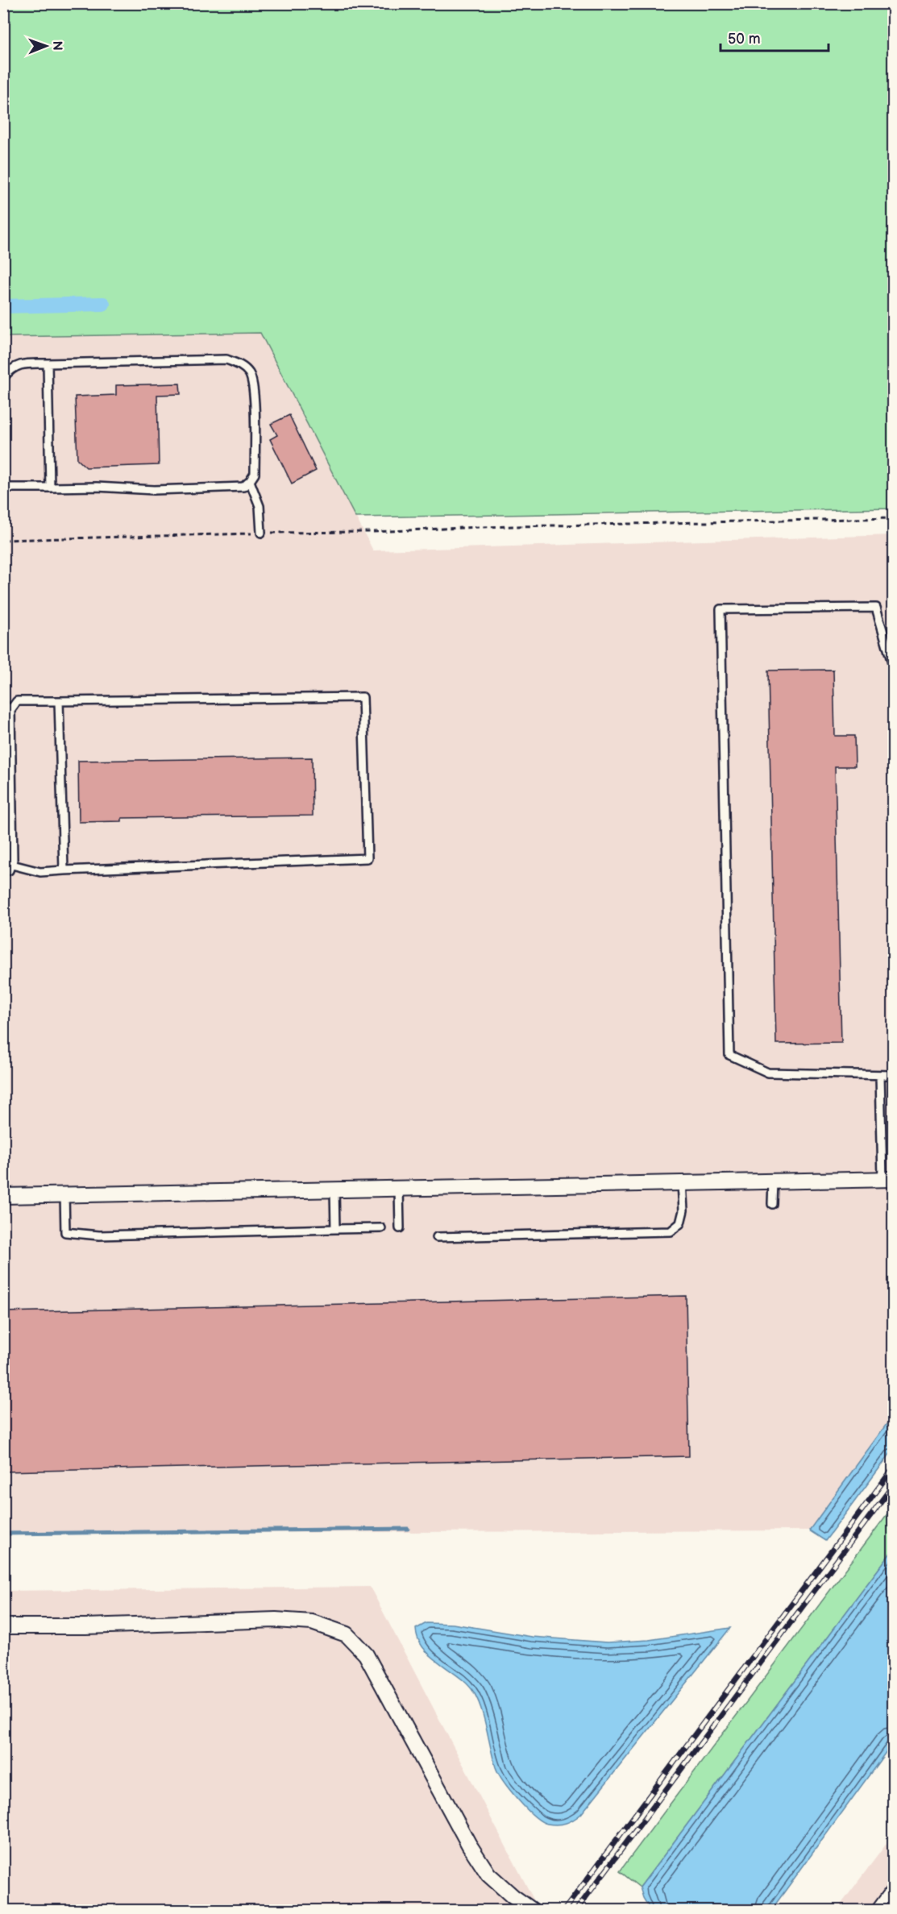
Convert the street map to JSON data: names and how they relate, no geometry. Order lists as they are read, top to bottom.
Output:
{
  "scale_bar": "50 m",
  "north": "right"
}
